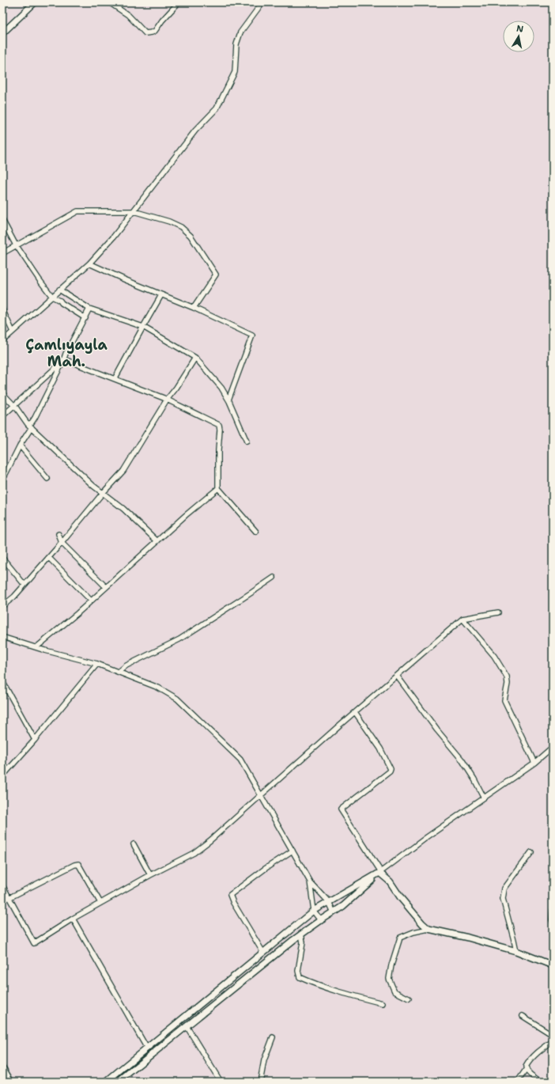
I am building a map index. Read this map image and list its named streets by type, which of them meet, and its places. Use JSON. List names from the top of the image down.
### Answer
{
  "districts": ["Çamlıyayla Mah."],
  "north": "top"
}
